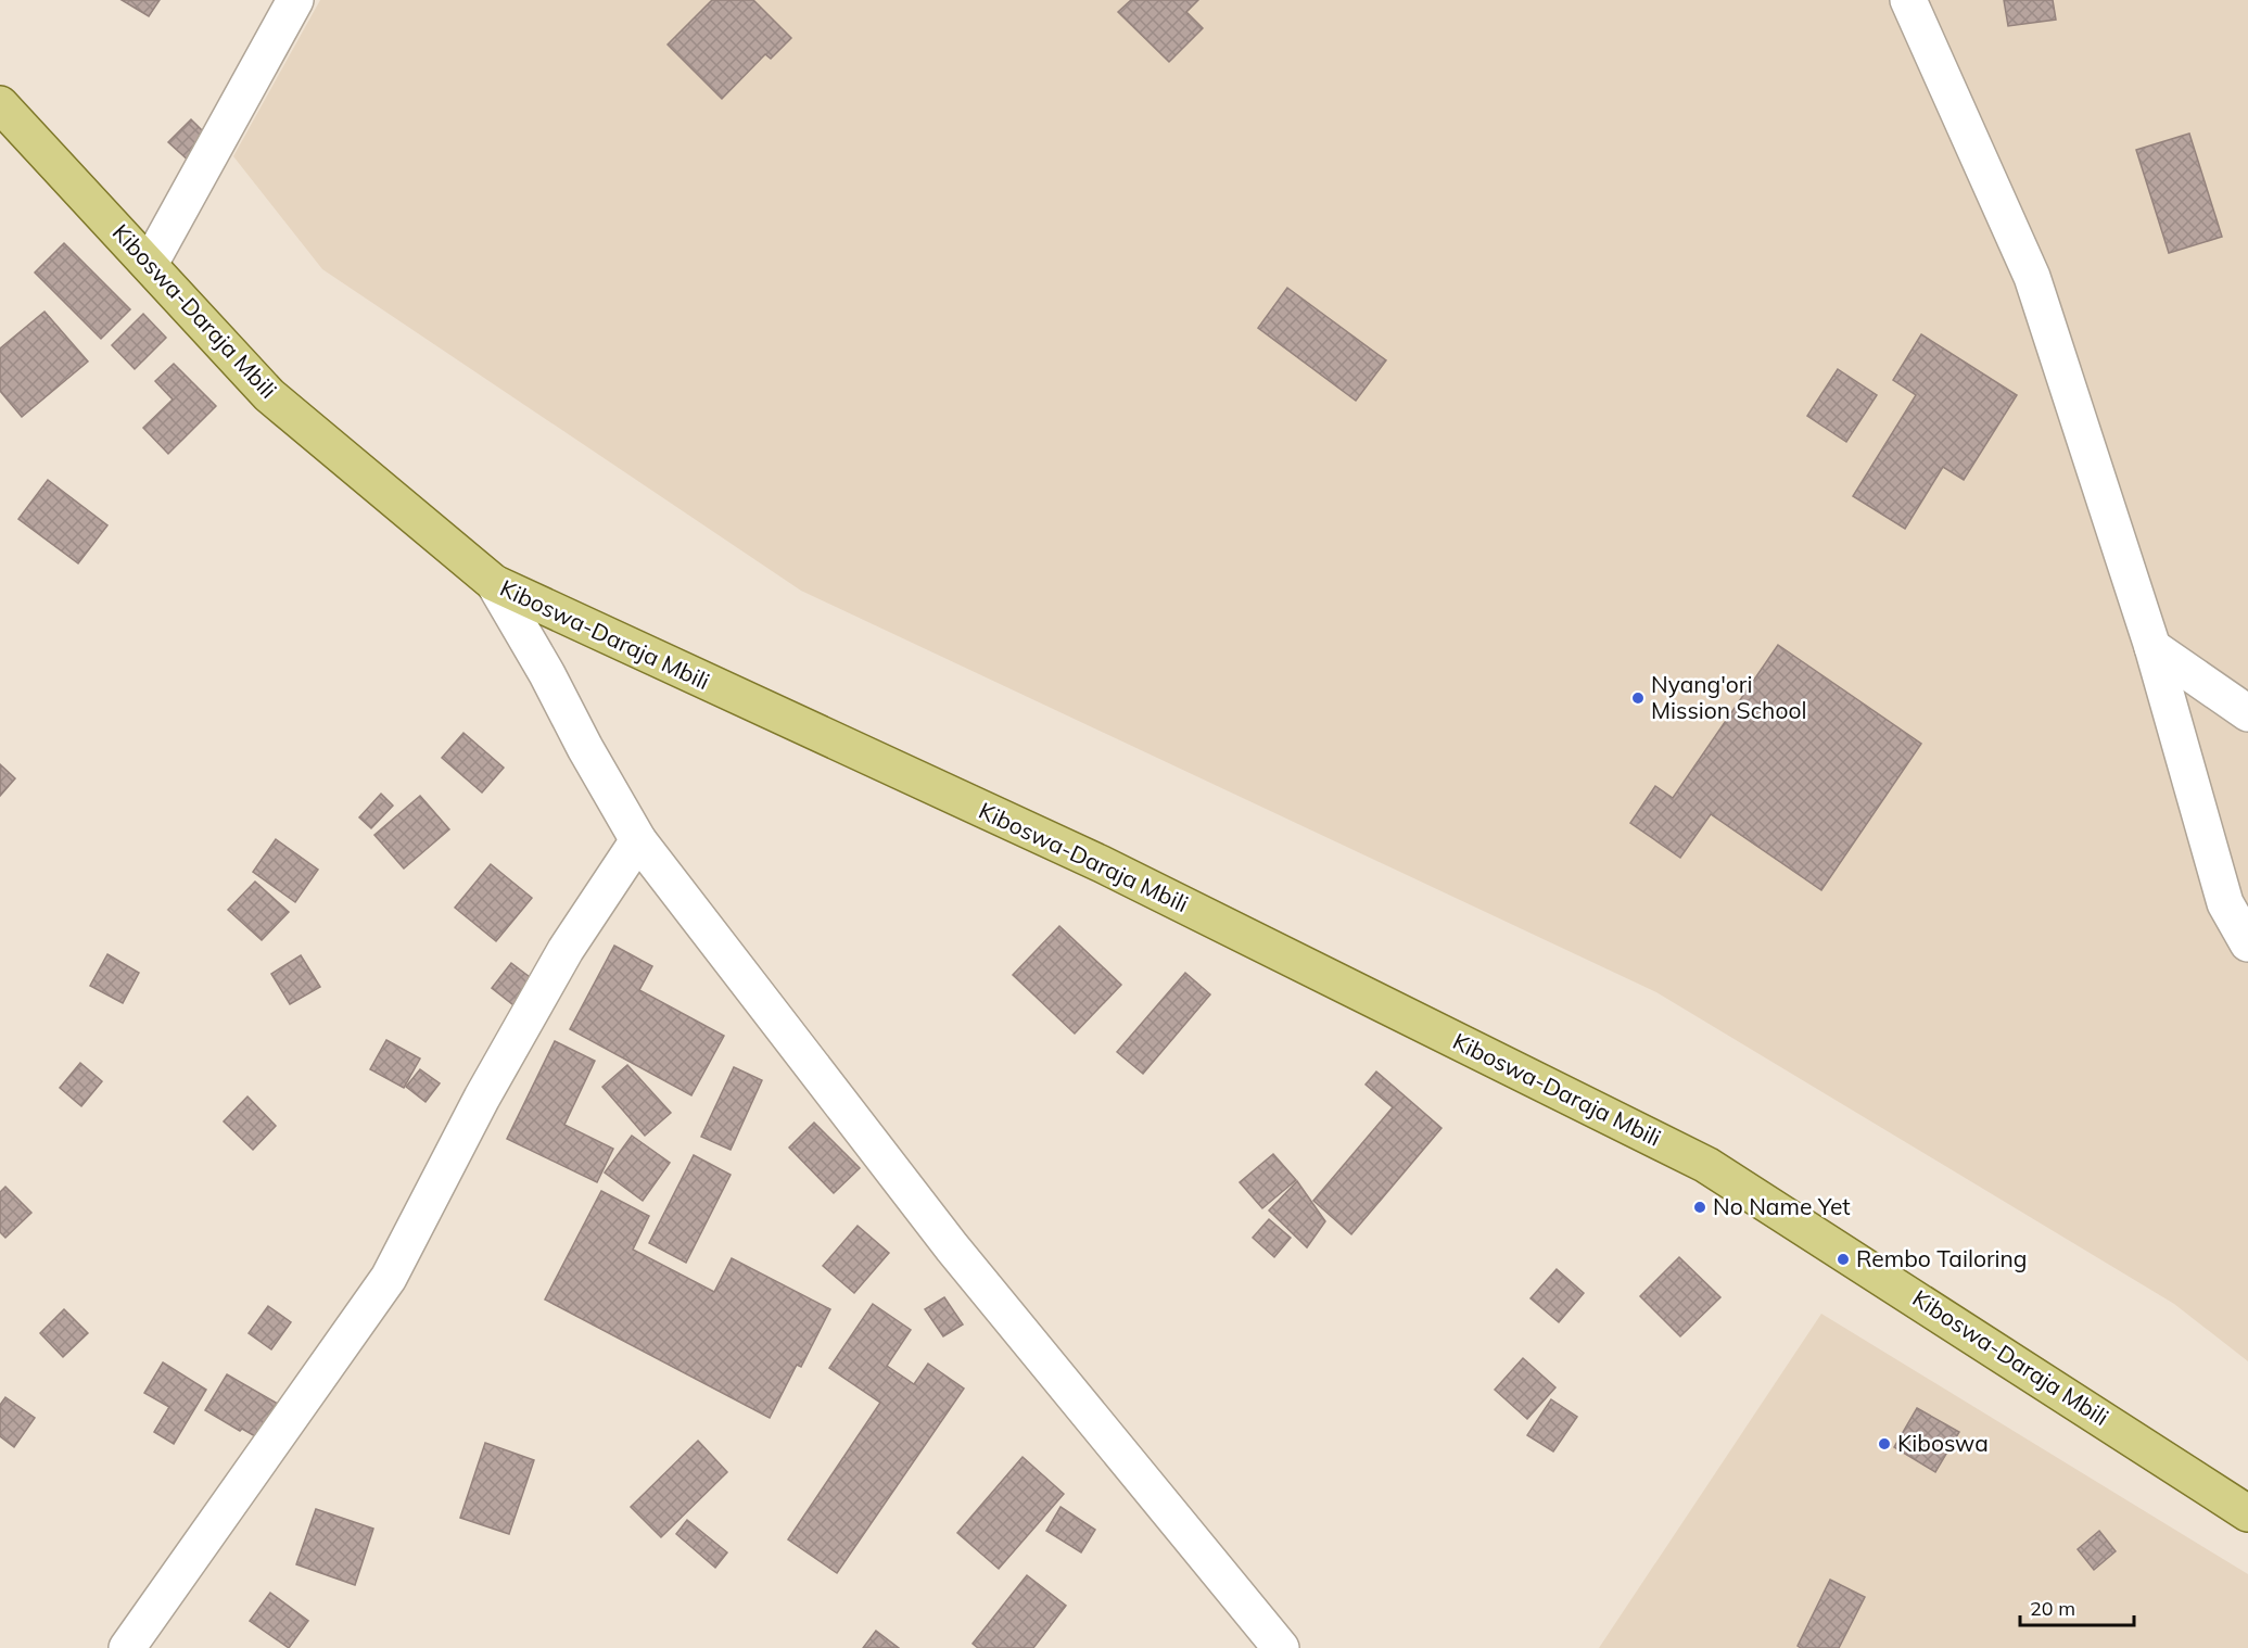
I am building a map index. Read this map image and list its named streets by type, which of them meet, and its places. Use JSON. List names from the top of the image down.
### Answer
{
  "streets": {
    "main road": ["Kiboswa-Daraja Mbili"]
  },
  "places": [
    "Nyang'ori Mission School",
    "No Name Yet",
    "Rembo Tailoring",
    "Kiboswa"
  ],
  "scale_bar": "20 m"
}
